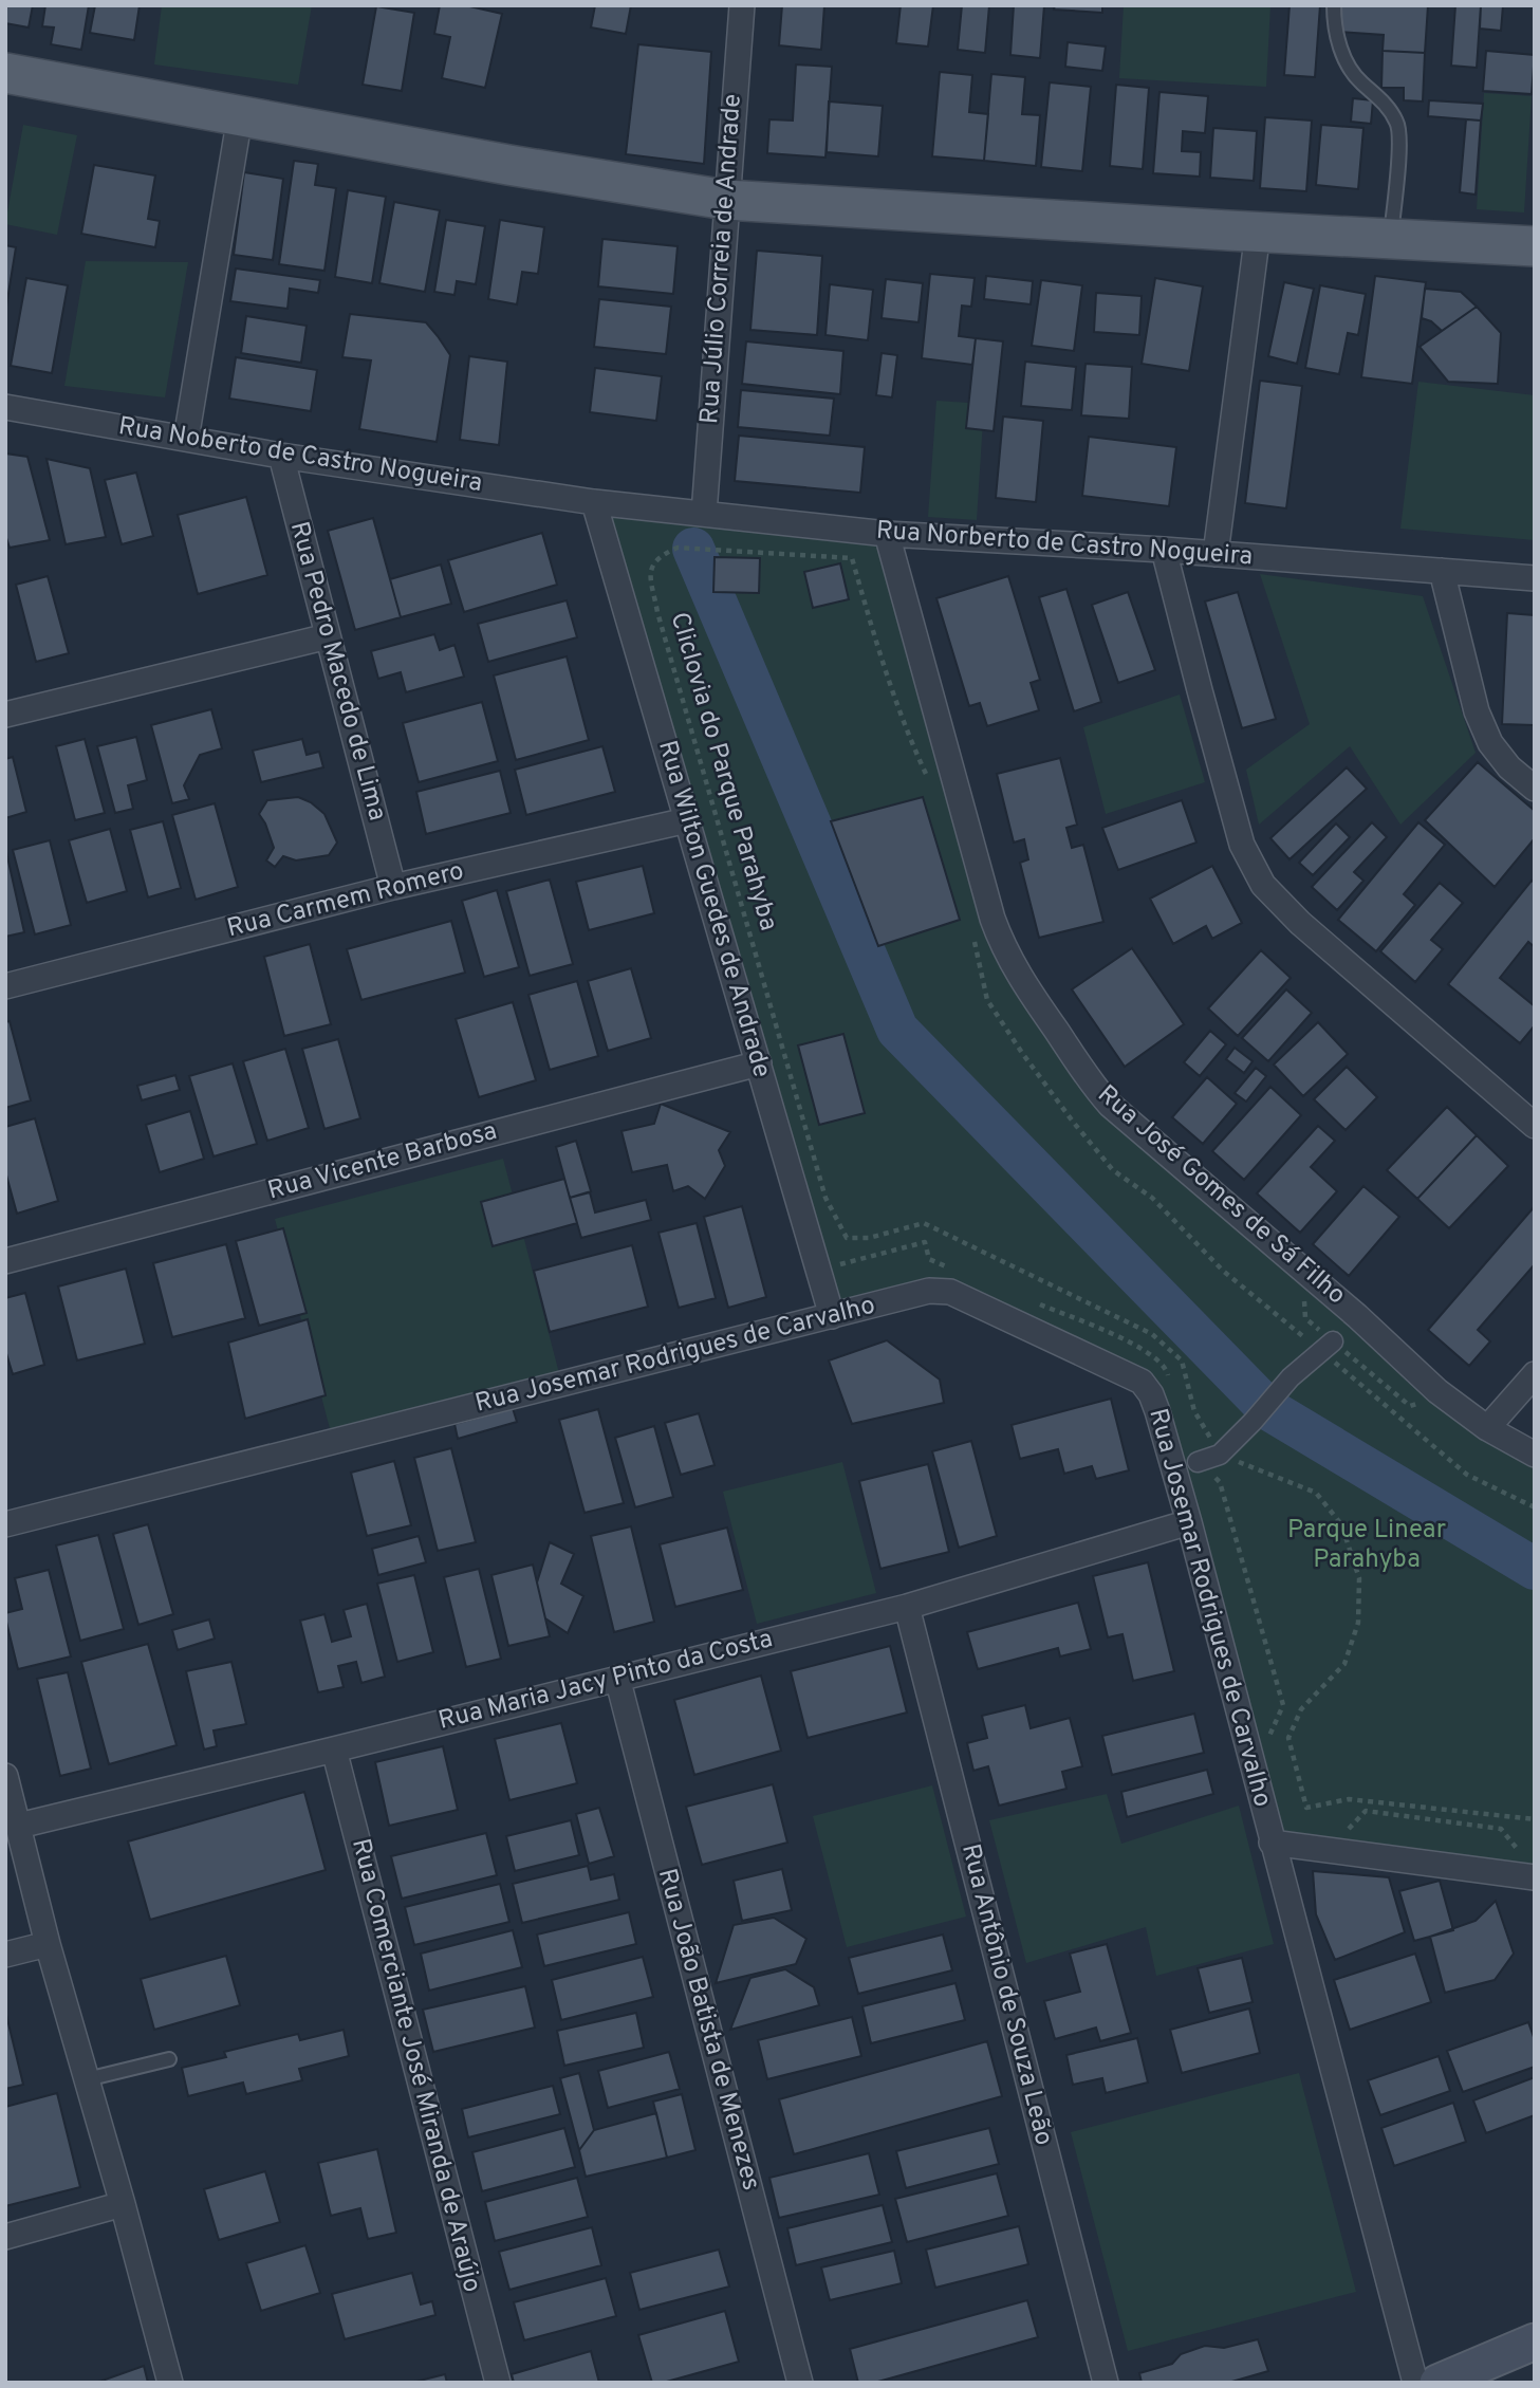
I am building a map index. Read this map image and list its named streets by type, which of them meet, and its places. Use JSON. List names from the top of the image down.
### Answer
{
  "streets": {
    "street": [
      "Rua Júlio Correia de Andrade",
      "Rua Noberto de Castro Nogueira",
      "Rua Norberto de Castro Nogueira",
      "Rua Pedro Macedo de Lima",
      "Rua Carmem Romero",
      "Rua Wilton Guedes de Andrade",
      "Rua Vicente Barbosa",
      "Rua José Gomes de Sá Filho",
      "Rua Josemar Rodrigues de Carvalho",
      "Rua Maria Jacy Pinto da Costa",
      "Rua Antônio de Souza Leão",
      "Rua João Batista de Menezes",
      "Rua Comerciante José Miranda de Araújo"
    ],
    "path": ["Cliclovia do Parque Parahyba"]
  },
  "crossings": [
    ["Rua Júlio Correia de Andrade", "Rua Norberto de Castro Nogueira"],
    ["Rua Noberto de Castro Nogueira", "Rua Norberto de Castro Nogueira"],
    ["Rua Noberto de Castro Nogueira", "Rua Pedro Macedo de Lima"],
    ["Rua Noberto de Castro Nogueira", "Rua Wilton Guedes de Andrade"],
    ["Rua Norberto de Castro Nogueira", "Rua Wilton Guedes de Andrade"],
    ["Rua Norberto de Castro Nogueira", "Rua José Gomes de Sá Filho"],
    ["Rua Pedro Macedo de Lima", "Rua Carmem Romero"],
    ["Rua Carmem Romero", "Rua Wilton Guedes de Andrade"],
    ["Rua Wilton Guedes de Andrade", "Rua Vicente Barbosa"],
    ["Rua Wilton Guedes de Andrade", "Rua Josemar Rodrigues de Carvalho"],
    ["Rua Josemar Rodrigues de Carvalho", "Rua Maria Jacy Pinto da Costa"],
    ["Rua Maria Jacy Pinto da Costa", "Rua Antônio de Souza Leão"],
    ["Rua Maria Jacy Pinto da Costa", "Rua João Batista de Menezes"],
    ["Rua Maria Jacy Pinto da Costa", "Rua Comerciante José Miranda de Araújo"]
  ],
  "parks": ["Parque Linear Parahyba"]
}
